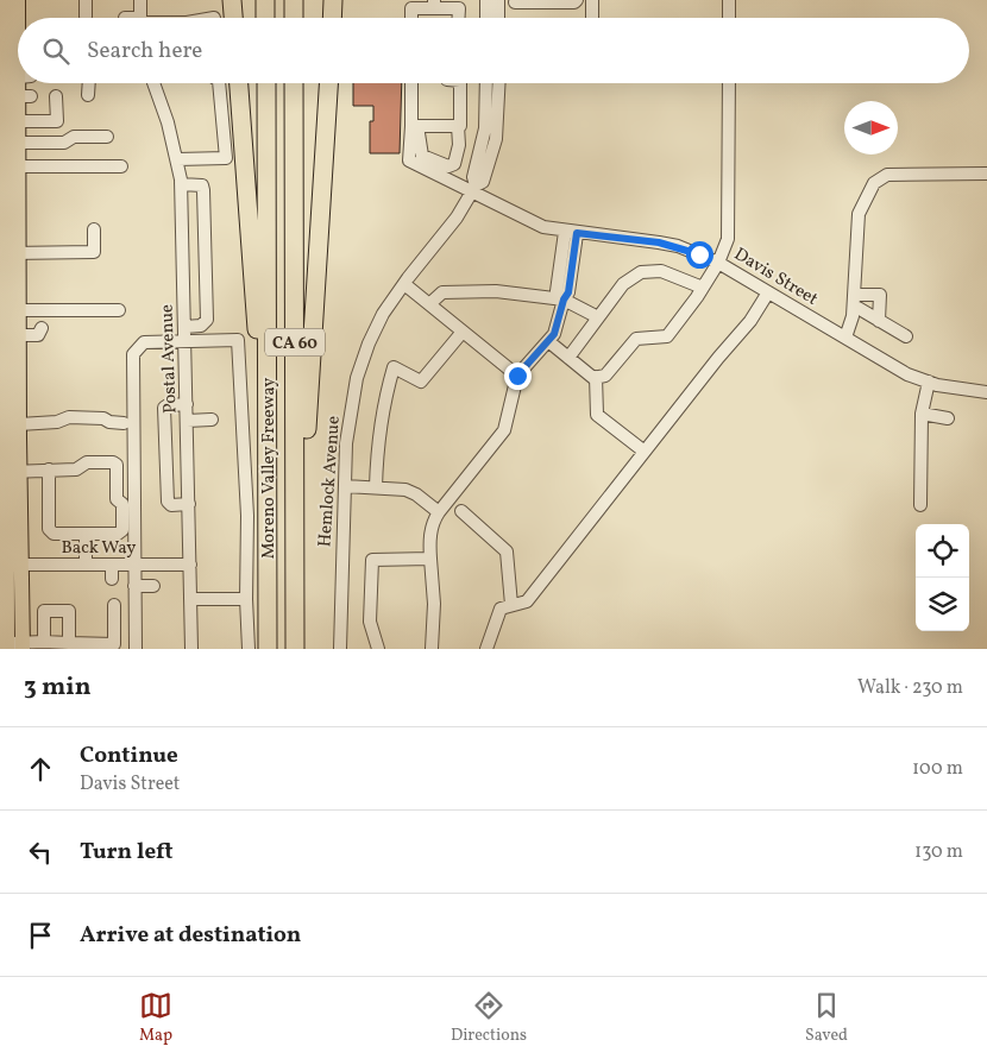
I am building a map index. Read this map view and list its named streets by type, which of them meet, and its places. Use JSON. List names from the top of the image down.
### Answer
{
  "streets": {
    "highway": ["CA 60", "Moreno Valley Freeway"],
    "street": [
      "Davis Street",
      "Postal Avenue",
      "Hemlock Avenue",
      "Back Way"
    ]
  },
  "crossings": [
    ["Davis Street", "Hemlock Avenue"],
    ["Postal Avenue", "Back Way"]
  ],
  "north": "right",
  "page": {
    "search": "Search here",
    "heading": ["3 min", "Walk · 230 m"],
    "list": [
      ["Continue", "Davis Street", "100 m"],
      ["Turn left", "130 m"],
      "Arrive at destination"
    ],
    "nav": ["Map", "Directions", "Saved"]
  }
}
